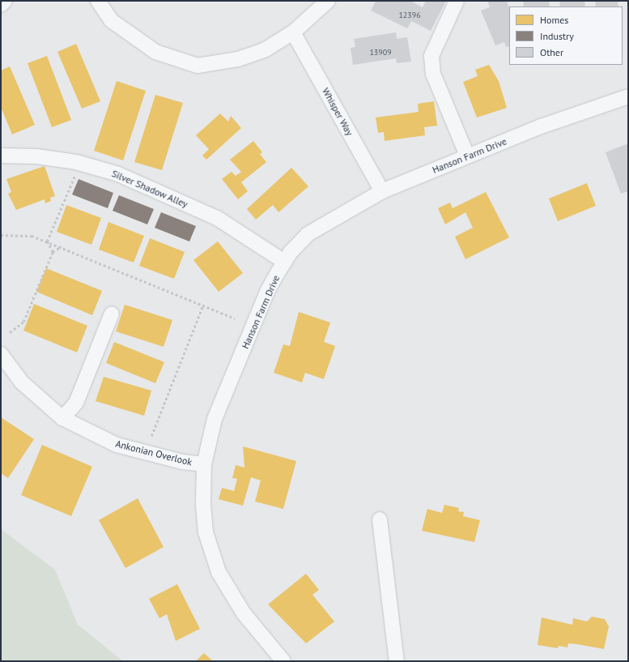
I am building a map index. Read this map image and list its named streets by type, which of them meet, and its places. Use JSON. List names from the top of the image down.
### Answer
{
  "streets": {
    "street": [
      "Whisper Way",
      "Hanson Farm Drive",
      "Silver Shadow Alley",
      "Ankonian Overlook"
    ]
  },
  "crossings": [
    ["Whisper Way", "Hanson Farm Drive"],
    ["Hanson Farm Drive", "Silver Shadow Alley"],
    ["Hanson Farm Drive", "Ankonian Overlook"]
  ],
  "house_numbers": ["12396", "13909"],
  "legend": ["Homes", "Industry", "Other"]
}
